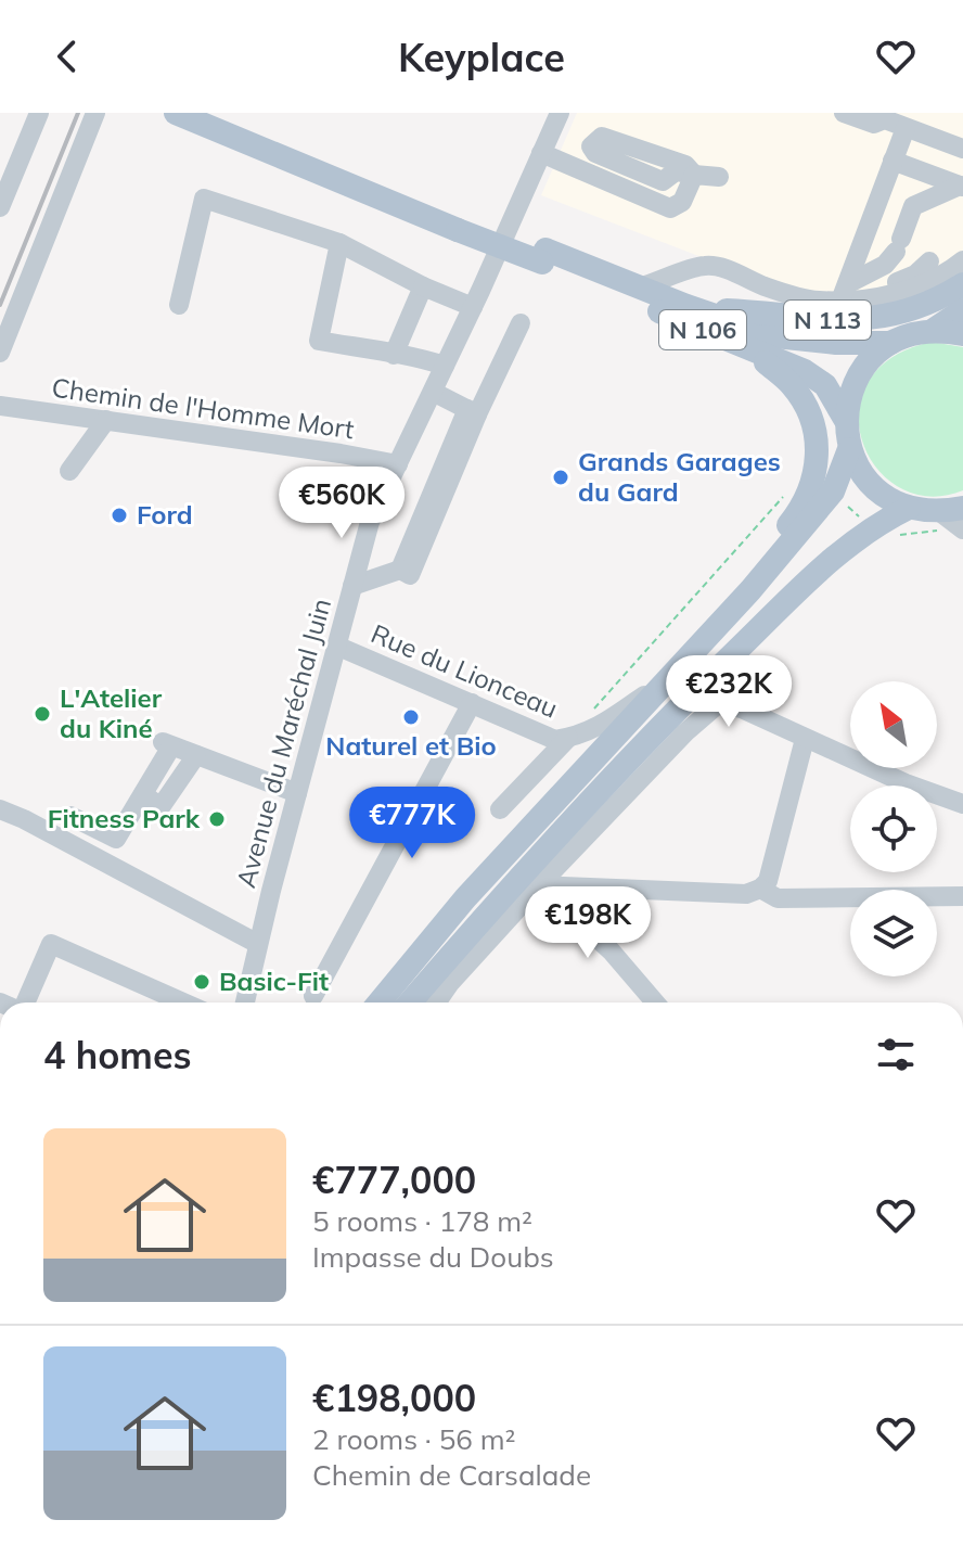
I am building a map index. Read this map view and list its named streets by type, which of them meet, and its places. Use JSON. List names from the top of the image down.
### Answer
{
  "streets": {
    "main road": ["N 113", "N 106"],
    "street": ["Chemin de l'Homme Mort", "Rue du Lionceau", "Avenue du Maréchal Juin"]
  },
  "crossings": [
    ["N 113", "N 106"],
    ["Chemin de l'Homme Mort", "Avenue du Maréchal Juin"],
    ["Rue du Lionceau", "Avenue du Maréchal Juin"]
  ],
  "places": [
    "Grands Garages du Gard",
    "Ford",
    "L'Atelier du Kiné",
    "Naturel et Bio",
    "Fitness Park",
    "Basic-Fit"
  ],
  "north": "top left",
  "page": {
    "header": "Keyplace",
    "price": [
      "€560K",
      "€232K",
      "€777K",
      "€198K"
    ],
    "heading": "4 homes",
    "list": [
      {
        "name": "€777,000",
        "note": "5 rooms · 178 m² · Impasse du Doubs"
      },
      {
        "name": "€198,000",
        "note": "2 rooms · 56 m² · Chemin de Carsalade"
      }
    ]
  }
}
